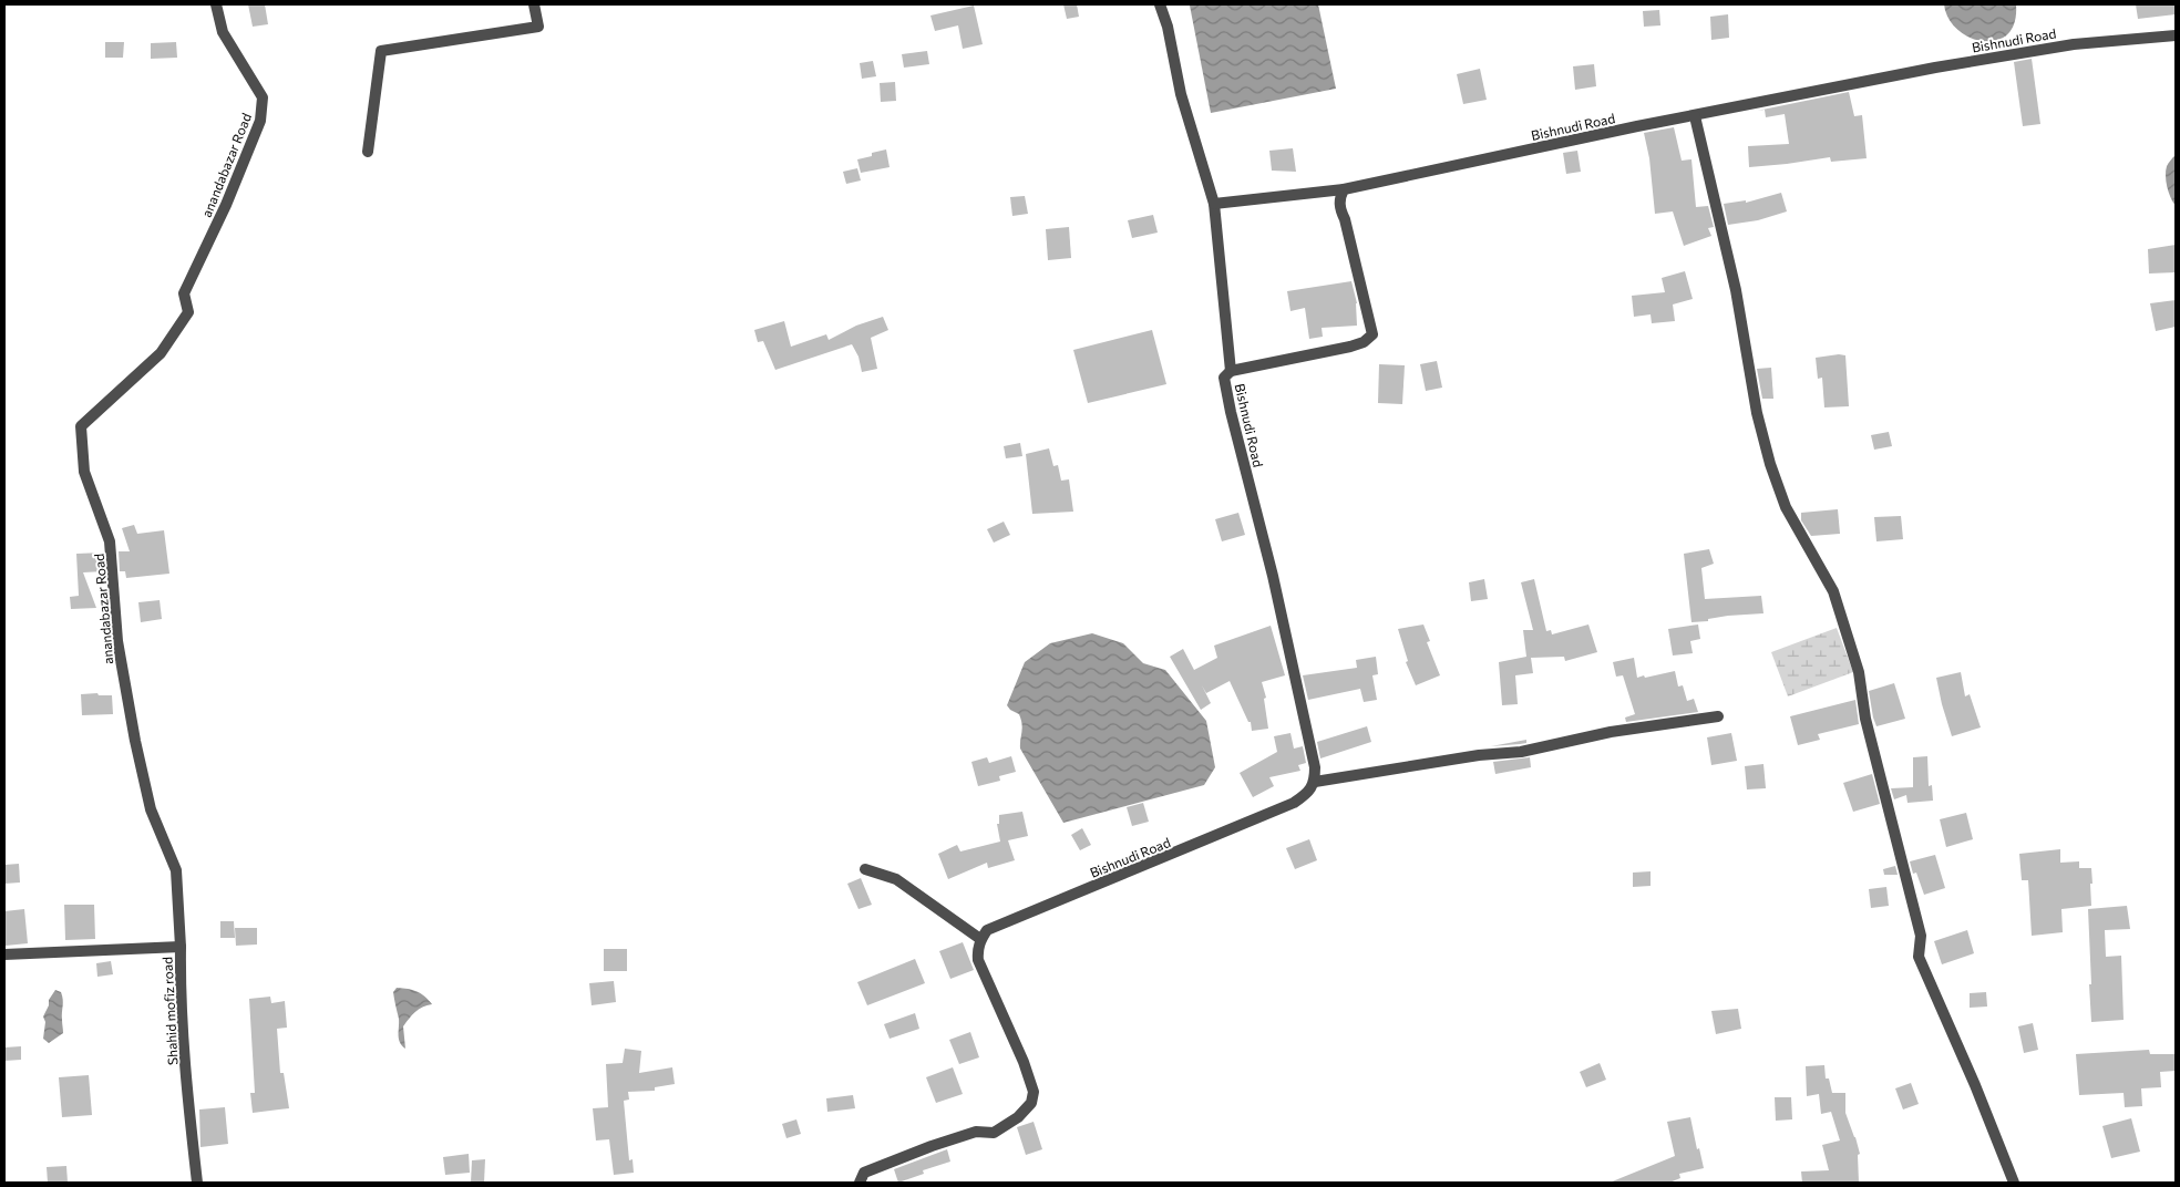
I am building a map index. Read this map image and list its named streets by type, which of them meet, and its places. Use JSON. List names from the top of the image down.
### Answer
{
  "streets": {
    "street": ["Bishnudi Road", "anandabazar Road", "Shahid mofiz road"]
  },
  "crossings": [
    ["anandabazar Road", "Shahid mofiz road"]
  ]
}
